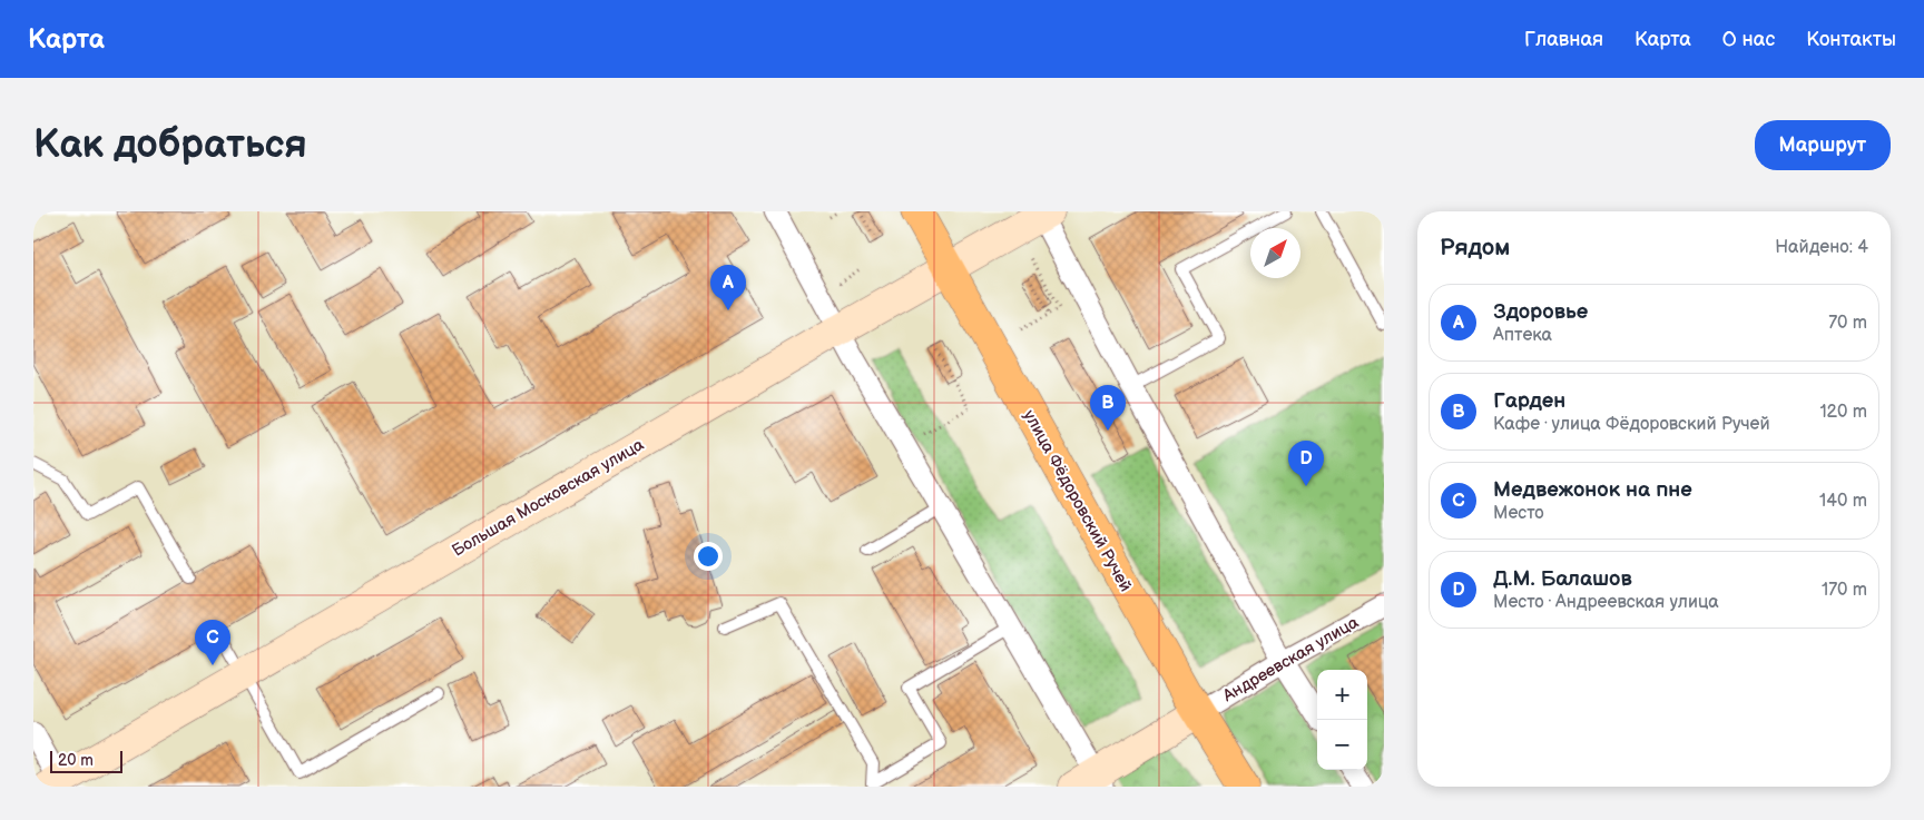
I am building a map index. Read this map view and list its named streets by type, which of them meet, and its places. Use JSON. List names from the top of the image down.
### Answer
{
  "streets": {
    "main road": ["улица Фёдоровский Ручей"],
    "street": ["Большая Московская улица", "Андреевская улица"]
  },
  "crossings": [
    ["Большая Московская улица", "улица Фёдоровский Ручей"],
    ["улица Фёдоровский Ручей", "Андреевская улица"]
  ],
  "scale_bar": "20 m",
  "north": "top right",
  "page": {
    "header": "Карта",
    "nav": [
      "Главная",
      "Карта",
      "О нас",
      "Контакты"
    ],
    "buttons": "Маршрут",
    "title": "Как добраться",
    "heading": ["Рядом", "Найдено: 4"],
    "pins": [
      "A",
      "B",
      "D",
      "C"
    ],
    "list": [
      {
        "mark": "A",
        "name": "Здоровье",
        "note": "Аптека",
        "value": "70 m"
      },
      {
        "mark": "B",
        "name": "Гарден",
        "note": "Кафе · улица Фёдоровский Ручей",
        "value": "120 m"
      },
      {
        "mark": "C",
        "name": "Медвежонок на пне",
        "note": "Место",
        "value": "140 m"
      },
      {
        "mark": "D",
        "name": "Д.М. Балашов",
        "note": "Место · Андреевская улица",
        "value": "170 m"
      }
    ],
    "map_buttons": ["+", "−"],
    "scale": "20 m"
  }
}
